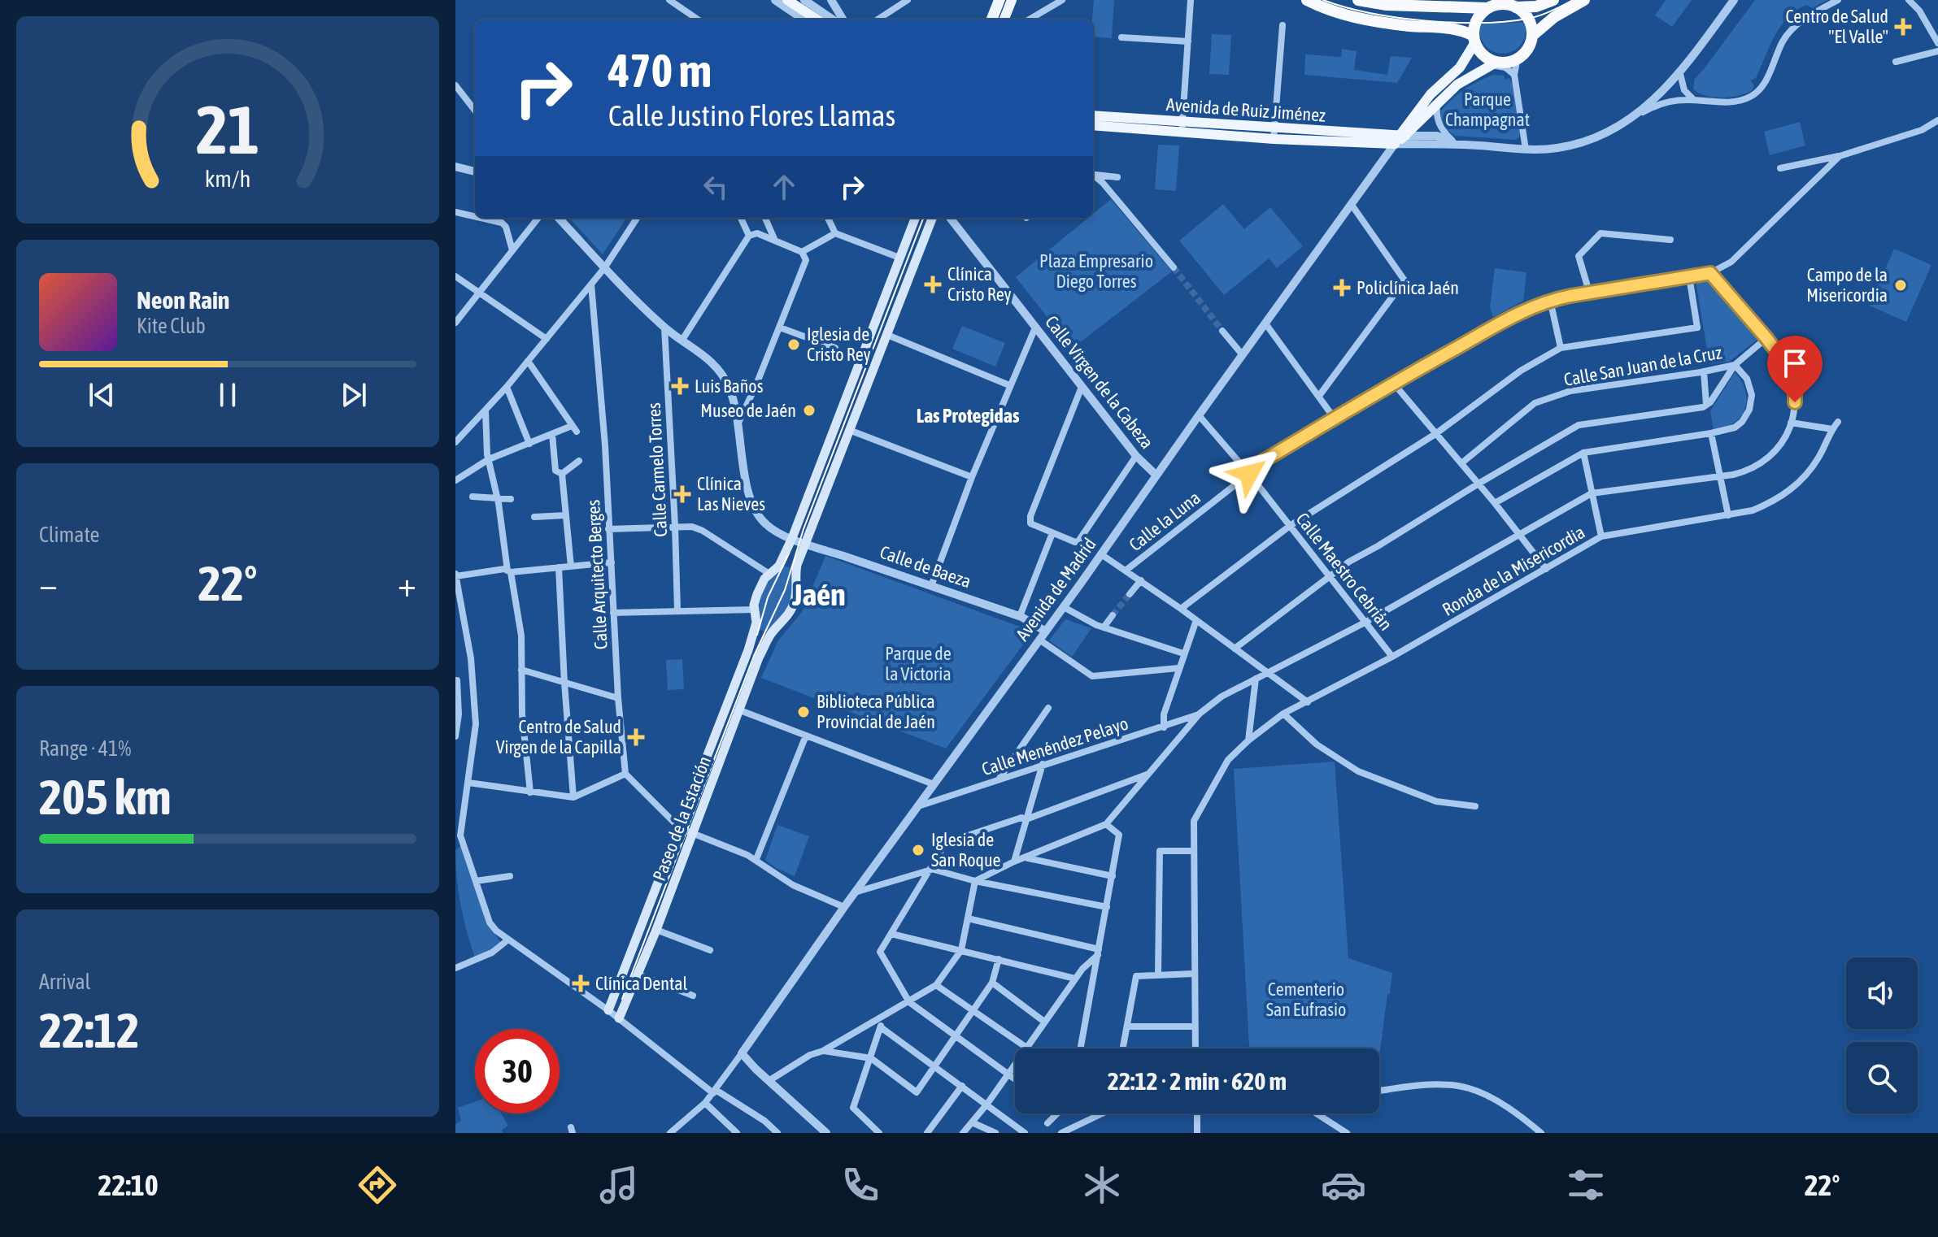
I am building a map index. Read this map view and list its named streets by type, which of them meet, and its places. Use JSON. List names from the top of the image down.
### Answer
{
  "streets": {
    "main road": ["Avenida de Ruiz Jiménez", "Paseo de la Estación"],
    "street": [
      "Calle San Juan de la Cruz",
      "Calle Virgen de la Cabeza",
      "Calle Carmelo Torres",
      "Calle la Luna",
      "Calle de Baeza",
      "Ronda de la Misericordia",
      "Calle Maestro Cebrián",
      "Calle Arquitecto Berges",
      "Avenida de Madrid",
      "Calle Menéndez Pelayo"
    ]
  },
  "crossings": [
    ["Avenida de Ruiz Jiménez", "Avenida de Madrid"],
    ["Calle Virgen de la Cabeza", "Avenida de Madrid"],
    ["Calle Carmelo Torres", "Calle de Baeza"],
    ["Calle la Luna", "Calle Maestro Cebrián"],
    ["Calle de Baeza", "Avenida de Madrid"],
    ["Calle de Baeza", "Paseo de la Estación"],
    ["Ronda de la Misericordia", "Calle Maestro Cebrián"],
    ["Calle Maestro Cebrián", "Avenida de Madrid"],
    ["Avenida de Madrid", "Calle Menéndez Pelayo"]
  ],
  "districts": ["Las Protegidas", "Jaén"],
  "parks": [
    "Parque Champagnat",
    "Plaza Empresario Diego Torres",
    "Parque de la Victoria",
    "Cementerio San Eufrasio"
  ],
  "places": {
    "health": [
      "Centro de Salud \"El Valle\"",
      "Clínica Cristo Rey",
      "Policlínica Jaén",
      "Luis Baños",
      "Clínica Las Nieves",
      "Centro de Salud Virgen de la Capilla",
      "Clínica Dental"
    ],
    "other": [
      "Campo de la Misericordia",
      "Iglesia de Cristo Rey",
      "Museo de Jaén",
      "Biblioteca Pública Provincial de Jaén",
      "Iglesia de San Roque"
    ]
  },
  "page": {
    "turn": ["470 m", "Calle Justino Flores Llamas"],
    "song": ["Neon Rain", "Kite Club"],
    "tile": [
      "Climate",
      ["Range · 41%", "205 km"],
      ["Arrival", "22:12"]
    ],
    "heat": ["−", "22°", "+"],
    "limit": "30",
    "trip": "22:12 · 2 min · 620 m",
    "tabs": ["22:10", "22°"],
    "gauge": ["21", "km/h"]
  }
}
